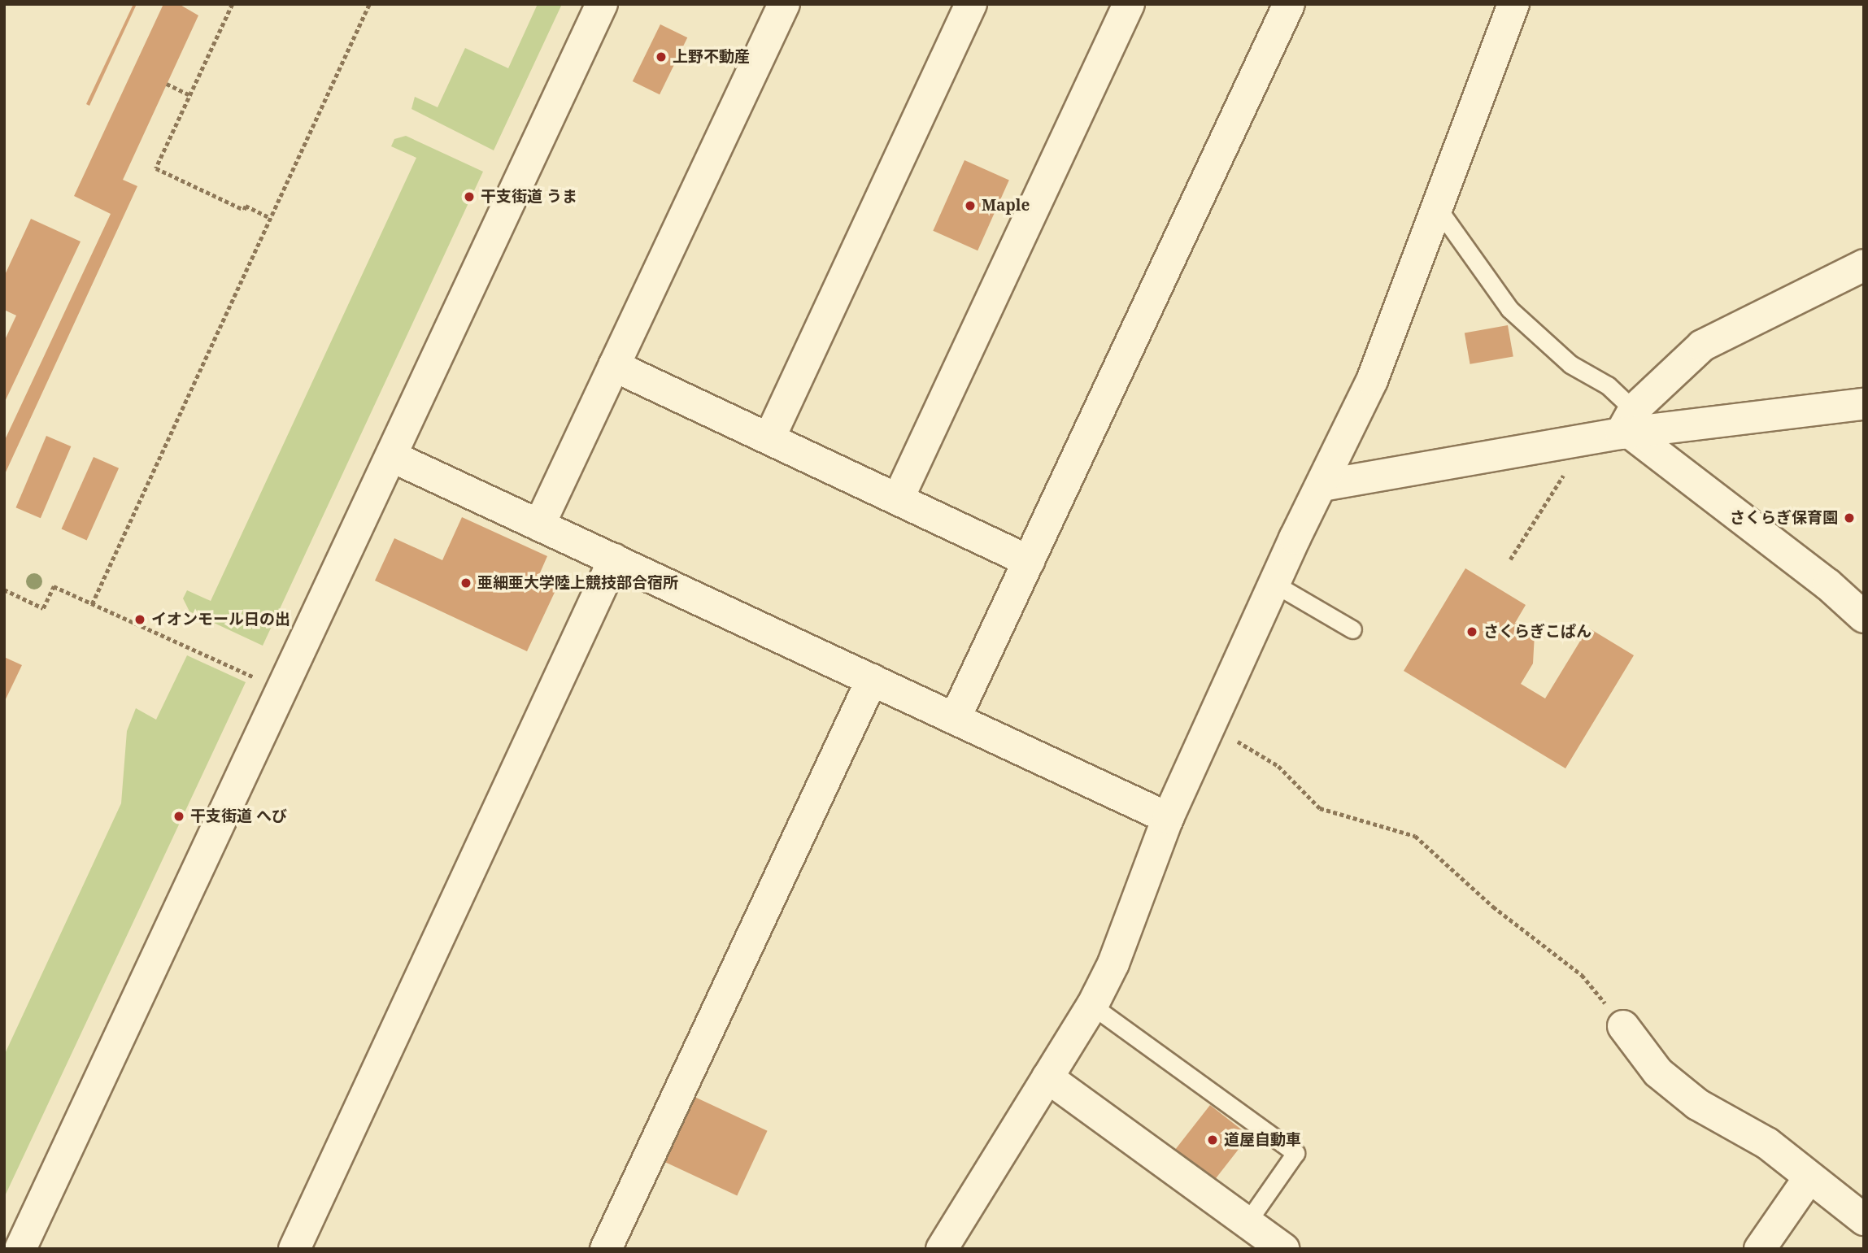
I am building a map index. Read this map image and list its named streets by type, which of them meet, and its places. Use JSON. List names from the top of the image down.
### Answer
{
  "places": [
    "上野不動産",
    "干支街道 うま",
    "Maple",
    "さくらぎ保育園",
    "亜細亜大学陸上競技部合宿所",
    "イオンモール日の出",
    "さくらぎこぱん",
    "干支街道 へび",
    "道屋自動車"
  ]
}
